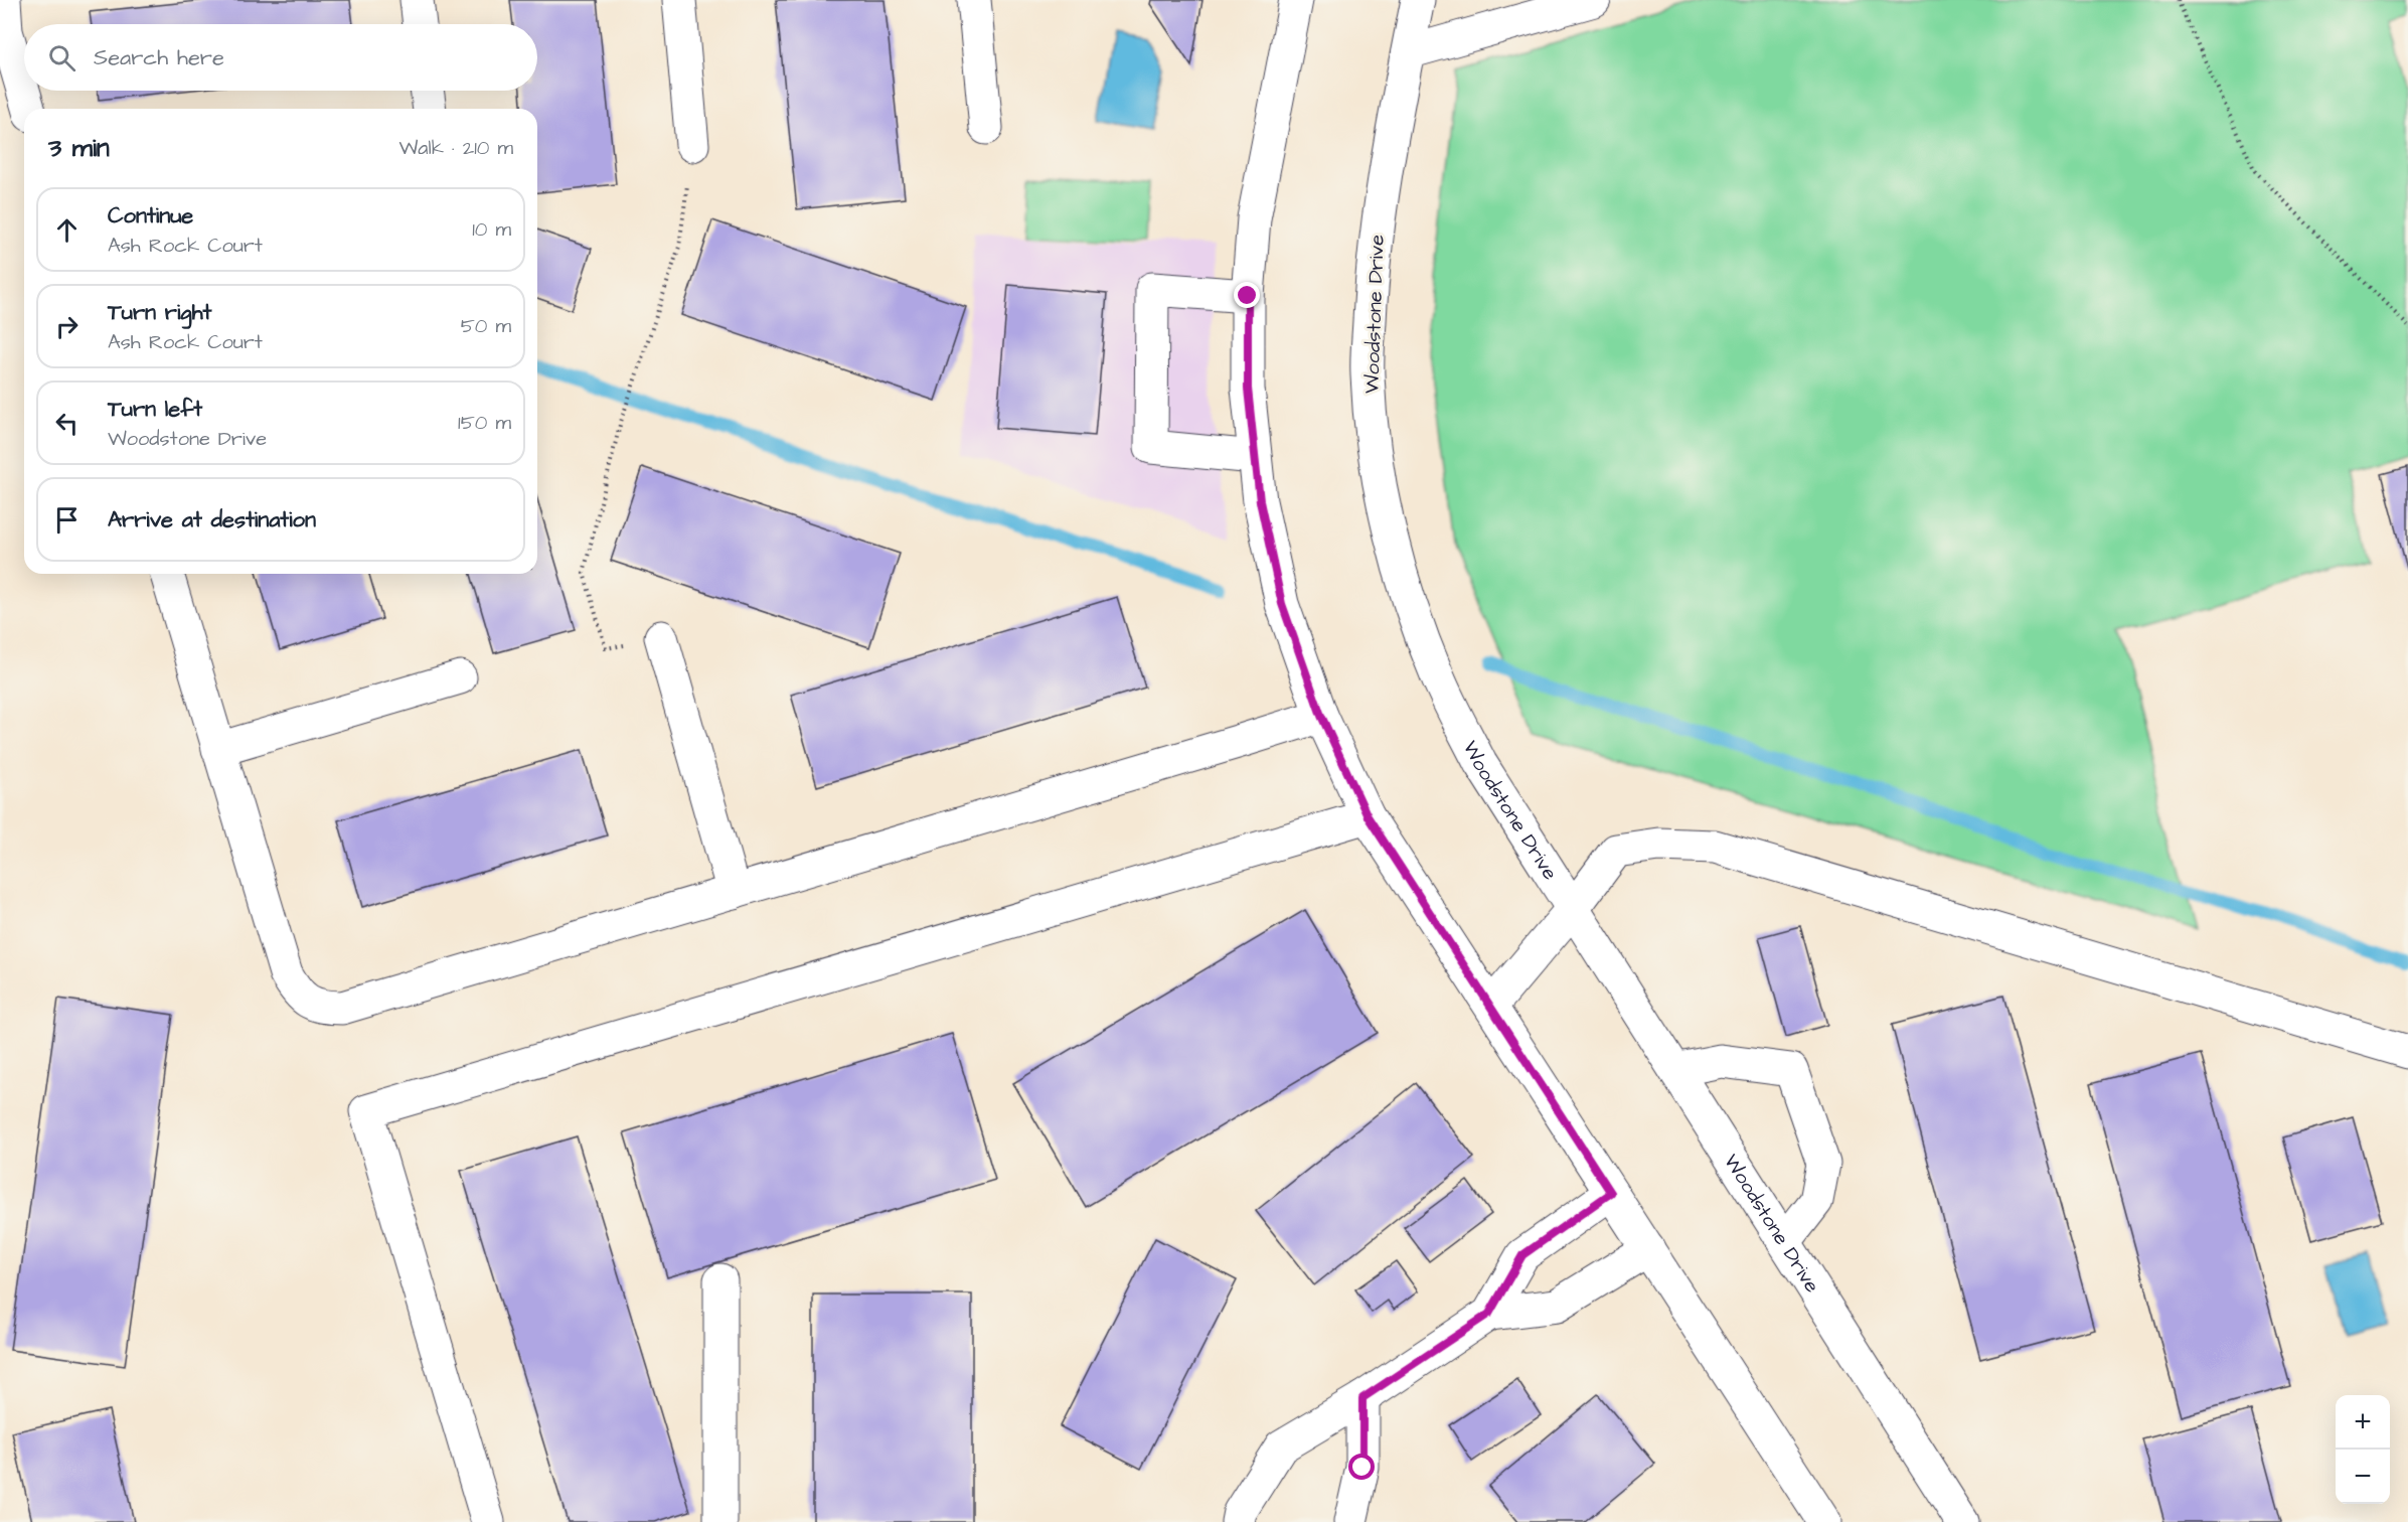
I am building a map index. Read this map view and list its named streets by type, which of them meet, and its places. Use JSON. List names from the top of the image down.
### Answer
{
  "streets": {
    "street": ["Woodstone Drive"]
  },
  "page": {
    "search": "Search here",
    "heading": ["3 min", "Walk · 210 m"],
    "list": [
      ["Continue", "Ash Rock Court", "10 m"],
      ["Turn right", "Ash Rock Court", "50 m"],
      ["Turn left", "Woodstone Drive", "150 m"],
      "Arrive at destination"
    ],
    "map_buttons": ["+", "−"]
  }
}
